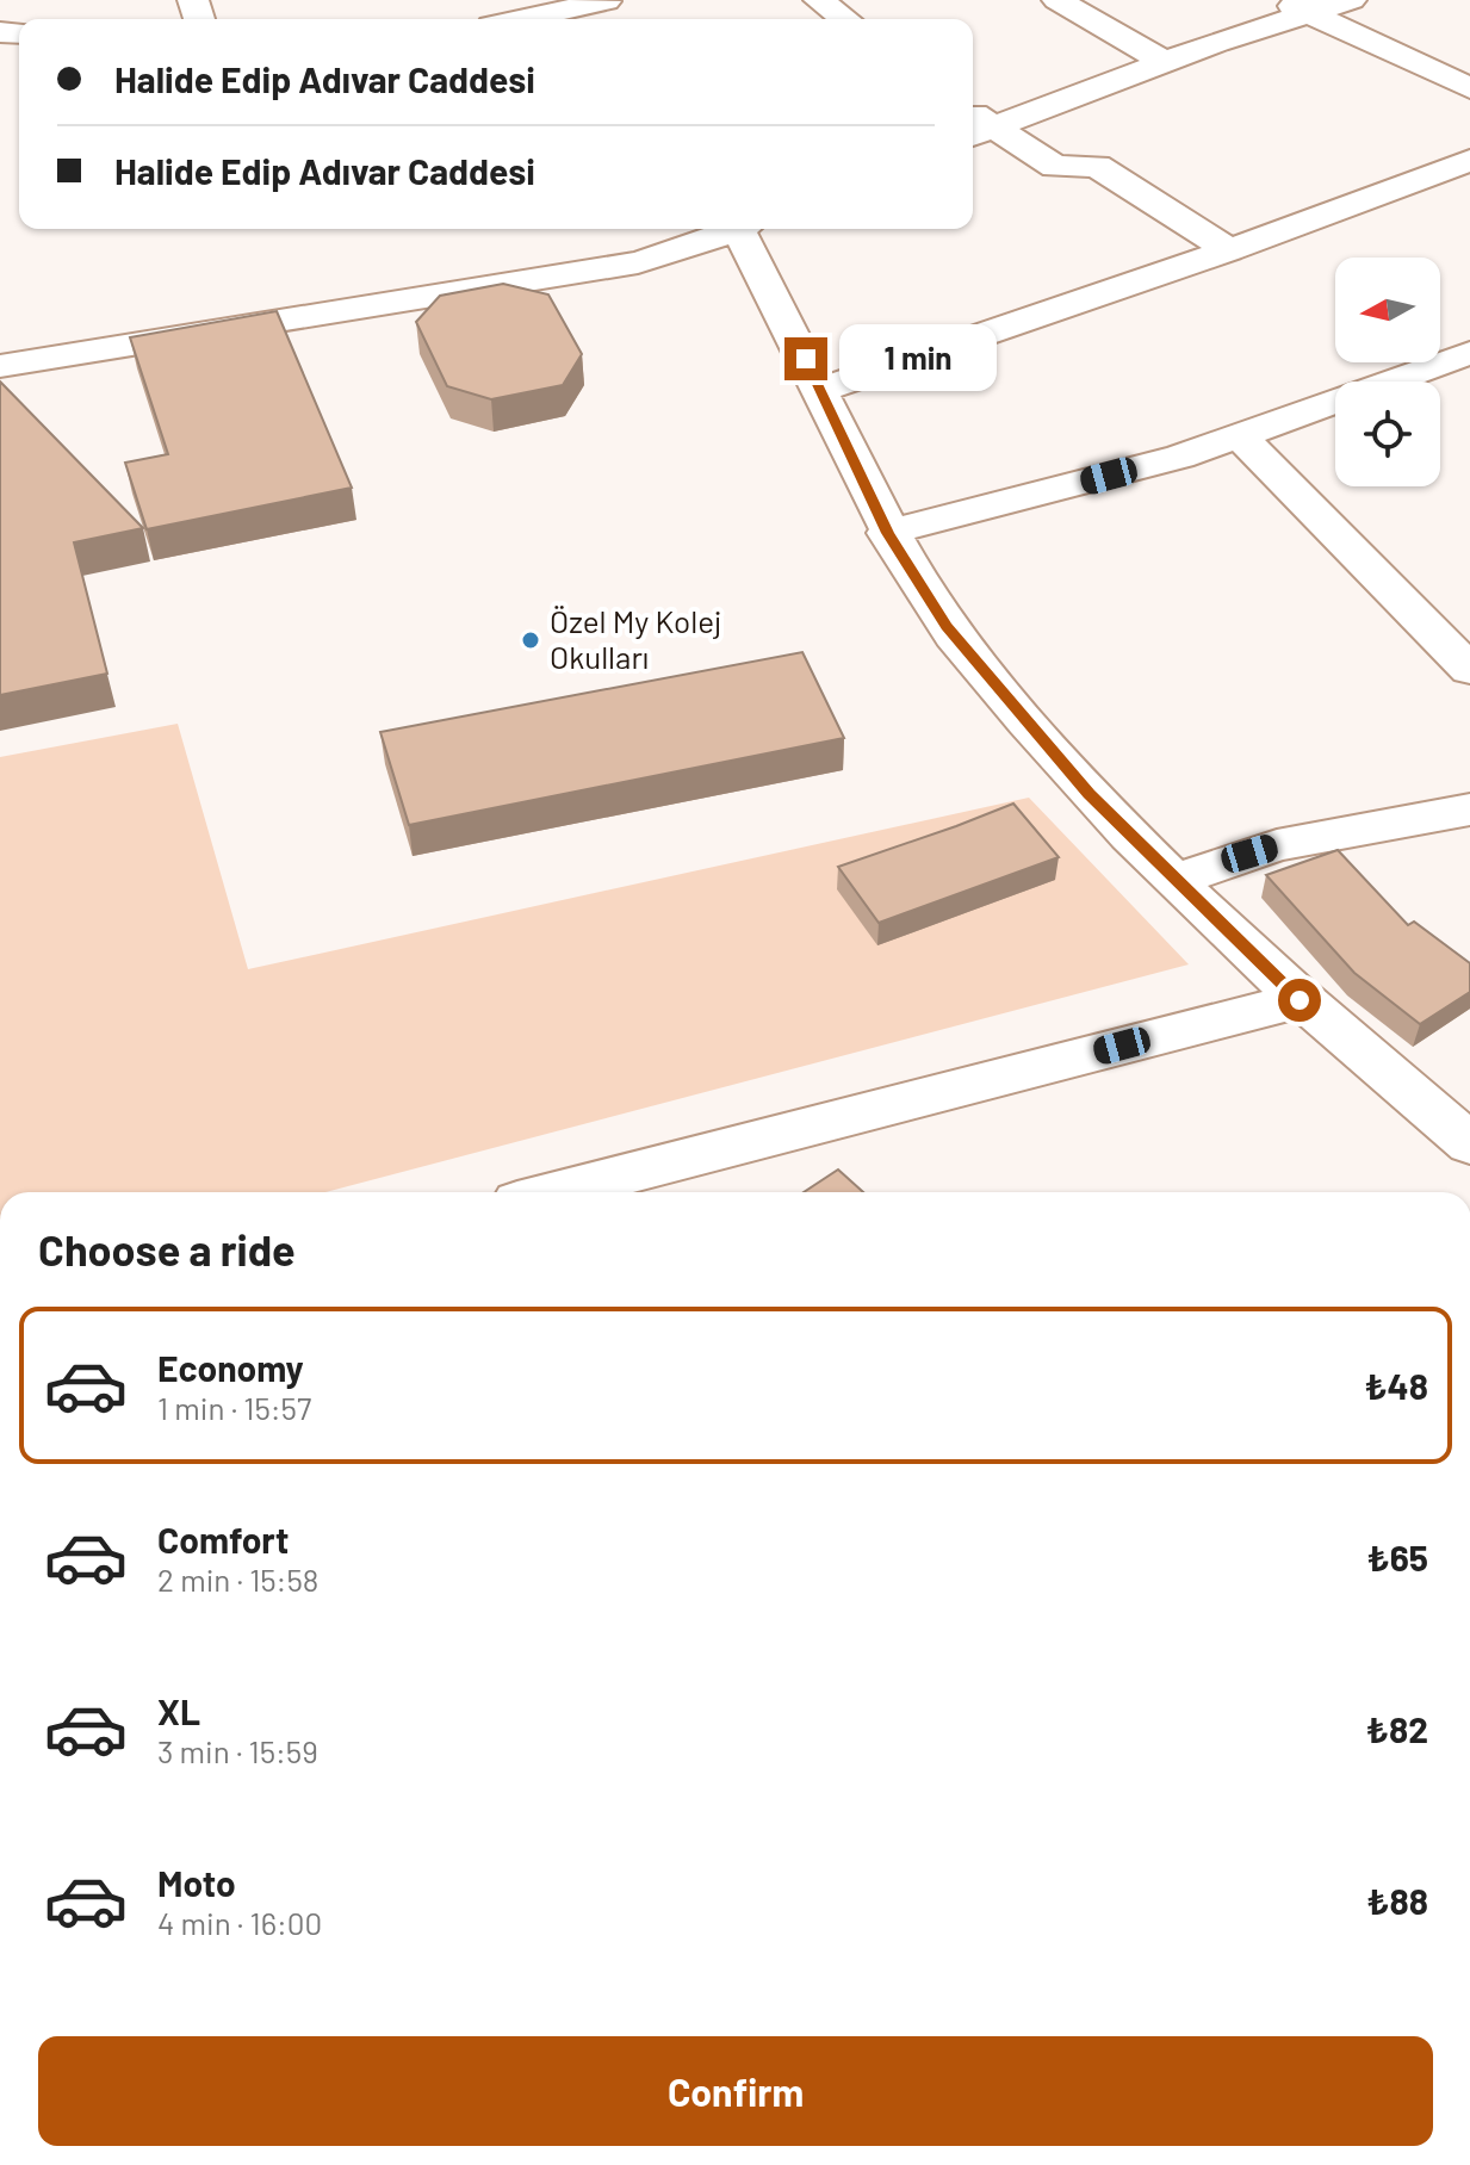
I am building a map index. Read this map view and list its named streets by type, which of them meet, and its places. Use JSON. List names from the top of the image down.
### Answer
{
  "places": ["Özel My Kolej Okulları"],
  "north": "left",
  "page": {
    "banner": ["Halide Edip Adıvar Caddesi", "Halide Edip Adıvar Caddesi"],
    "bubble": "1 min",
    "heading": "Choose a ride",
    "list": [
      {
        "name": "Economy",
        "note": "1 min · 15:57",
        "value": "₺48"
      },
      {
        "name": "Comfort",
        "note": "2 min · 15:58",
        "value": "₺65"
      },
      {
        "name": "XL",
        "note": "3 min · 15:59",
        "value": "₺82"
      },
      {
        "name": "Moto",
        "note": "4 min · 16:00",
        "value": "₺88"
      }
    ],
    "buttons": "Confirm"
  }
}
